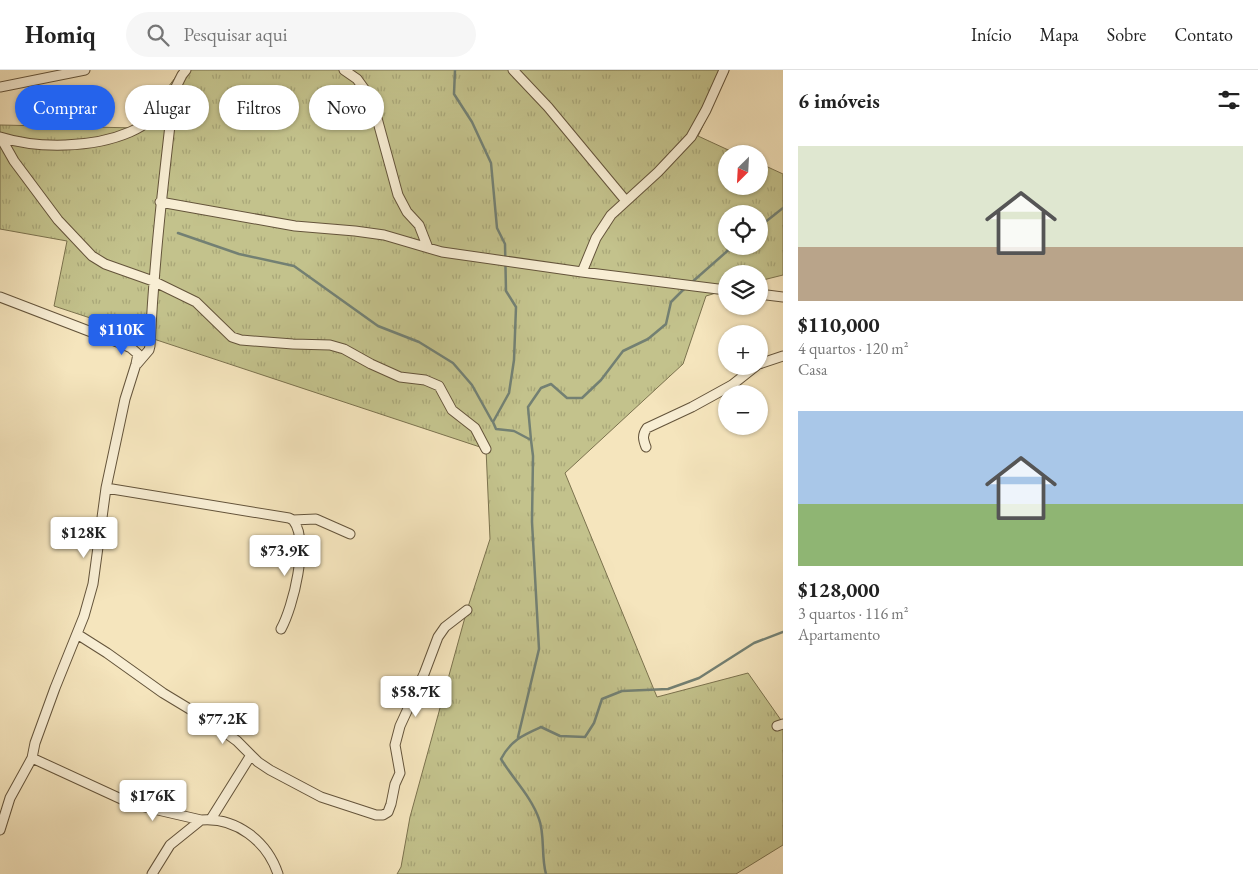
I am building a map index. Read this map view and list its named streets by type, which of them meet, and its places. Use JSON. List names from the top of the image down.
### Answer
{
  "north": "bottom left",
  "page": {
    "header": "Homiq",
    "search": "Pesquisar aqui",
    "nav": [
      "Início",
      "Mapa",
      "Sobre",
      "Contato"
    ],
    "heading": "6 imóveis",
    "chip": [
      "Comprar",
      "Alugar",
      "Filtros",
      "Novo"
    ],
    "list": [
      {
        "name": "$110,000",
        "note": "4 quartos · 120 m² · Casa"
      },
      {
        "name": "$128,000",
        "note": "3 quartos · 116 m² · Apartamento"
      }
    ],
    "map_buttons": ["+", "−"],
    "price": [
      "$110K",
      "$128K",
      "$73.9K",
      "$58.7K",
      "$77.2K",
      "$176K"
    ]
  }
}
